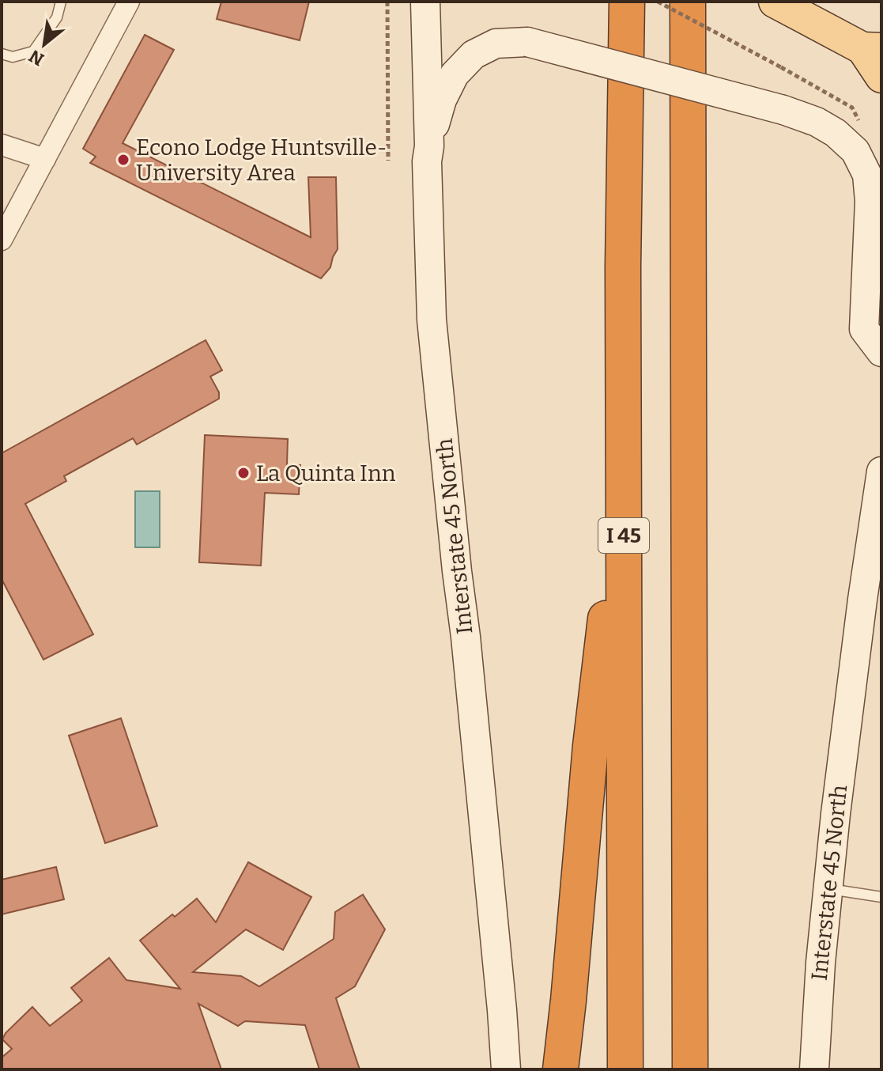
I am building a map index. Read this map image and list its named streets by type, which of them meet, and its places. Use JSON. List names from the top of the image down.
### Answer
{
  "streets": {
    "highway": ["I 45"],
    "main road": ["Interstate 45 North"]
  },
  "places": ["Econo Lodge Huntsville- University Area", "La Quinta Inn"],
  "north": "bottom left"
}
